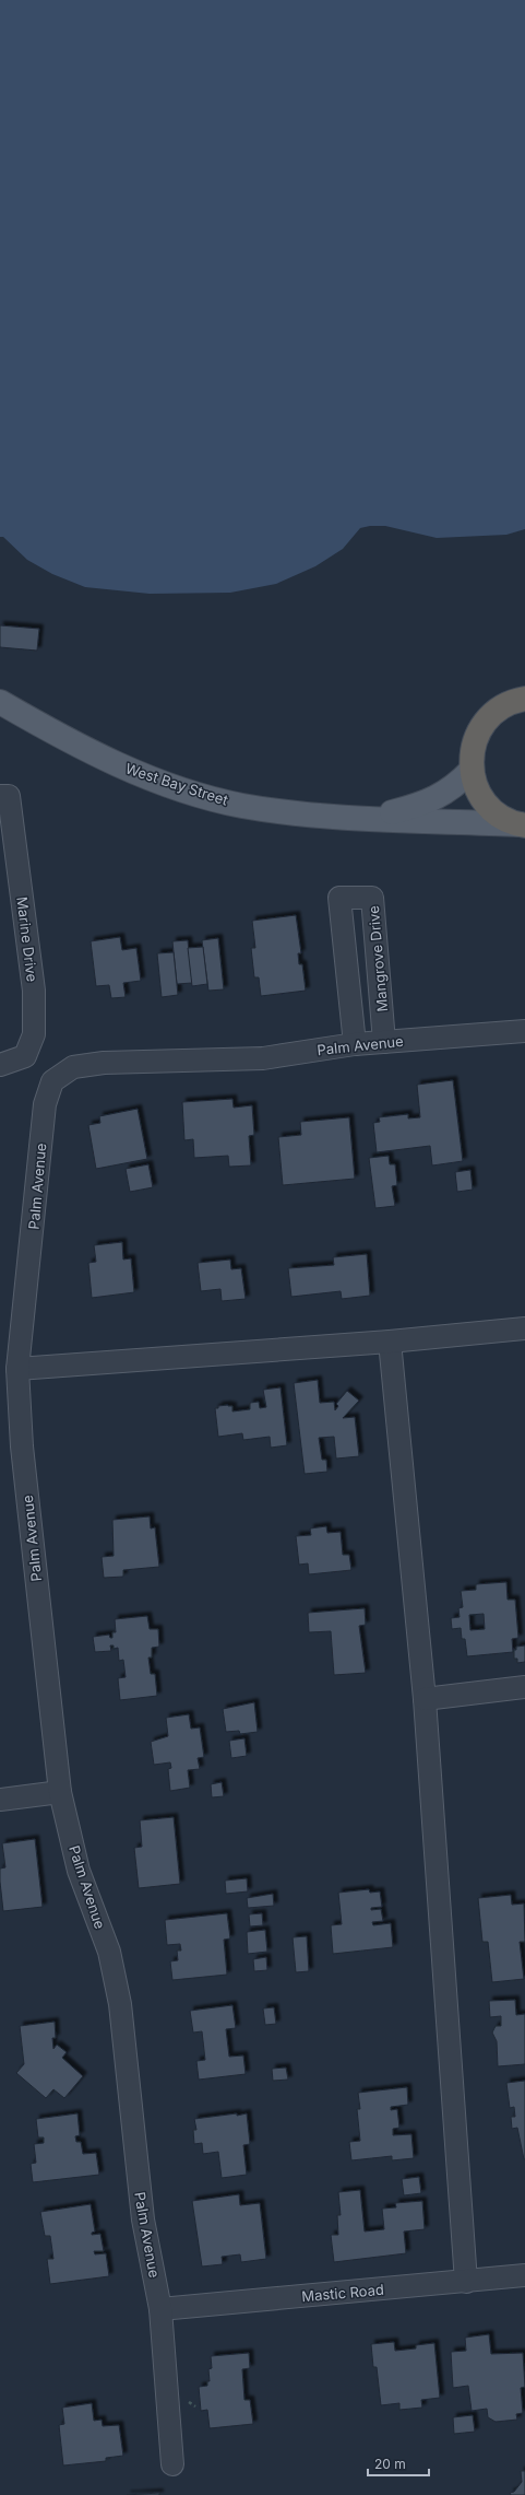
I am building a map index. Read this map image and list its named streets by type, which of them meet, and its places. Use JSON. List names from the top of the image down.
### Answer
{
  "streets": {
    "highway": ["West Bay Street"],
    "street": [
      "Marine Drive",
      "Mangrove Drive",
      "Palm Avenue",
      "Mastic Road"
    ]
  },
  "crossings": [
    ["Mangrove Drive", "Palm Avenue"],
    ["Palm Avenue", "Mastic Road"]
  ],
  "scale_bar": "20 m"
}
